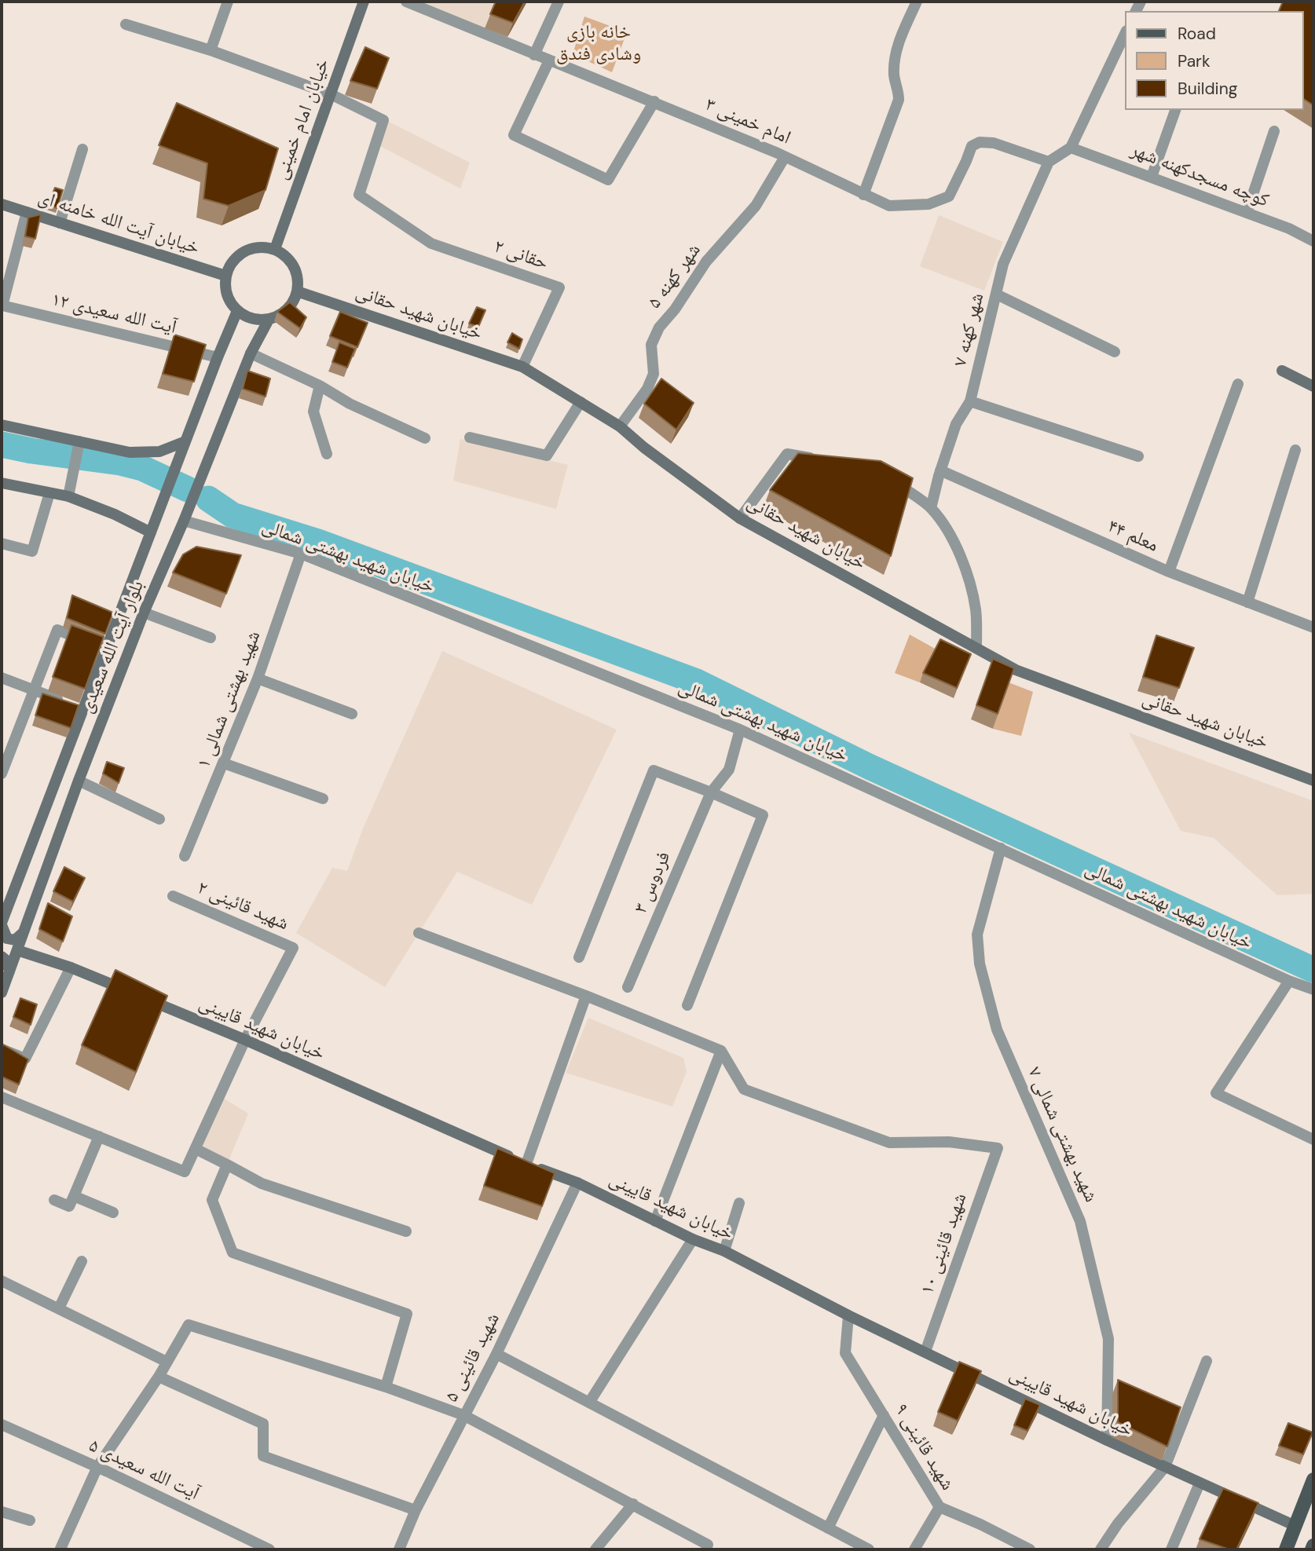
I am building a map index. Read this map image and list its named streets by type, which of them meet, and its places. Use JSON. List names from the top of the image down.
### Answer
{
  "streets": {
    "main road": [
      "خیابان امام خمینی",
      "خیابان آیت الله خامنه ای",
      "خیابان شهید حقانی",
      "بلوار آیت الله سعیدی",
      "خیابان شهید قایینی"
    ],
    "street": [
      "امام خمینی ۳",
      "کوچه مسجدکهنه شهر",
      "حقانی ۲",
      "شهر کهنه ۵",
      "آیت الله سعیدی ۱۲",
      "شهر کهنه ۷",
      "معلم ۴۴",
      "خیابان شهید بهشتی شمالی",
      "شهید بهشتی شمالی ۱",
      "فردوس ۳",
      "شهید قائینی ۲",
      "شهید بهشتی شمالی ۷",
      "شهید قائینی ۱۰",
      "شهید قائینی ۵",
      "شهید قائینی ۹",
      "آیت الله سعیدی ۵"
    ]
  },
  "crossings": [
    ["خیابان امام خمینی", "خیابان آیت الله خامنه ای"],
    ["خیابان امام خمینی", "حقانی ۲"],
    ["خیابان امام خمینی", "خیابان شهید حقانی"],
    ["خیابان امام خمینی", "بلوار آیت الله سعیدی"],
    ["امام خمینی ۳", "شهر کهنه ۵"],
    ["امام خمینی ۳", "شهر کهنه ۷"],
    ["خیابان آیت الله خامنه ای", "خیابان شهید حقانی"],
    ["خیابان آیت الله خامنه ای", "بلوار آیت الله سعیدی"],
    ["حقانی ۲", "خیابان شهید حقانی"],
    ["شهر کهنه ۵", "خیابان شهید حقانی"],
    ["خیابان شهید حقانی", "بلوار آیت الله سعیدی"],
    ["آیت الله سعیدی ۱۲", "بلوار آیت الله سعیدی"],
    ["شهر کهنه ۷", "معلم ۴۴"],
    ["خیابان شهید بهشتی شمالی", "بلوار آیت الله سعیدی"],
    ["خیابان شهید بهشتی شمالی", "شهید بهشتی شمالی ۱"],
    ["خیابان شهید بهشتی شمالی", "فردوس ۳"],
    ["خیابان شهید بهشتی شمالی", "شهید بهشتی شمالی ۷"],
    ["بلوار آیت الله سعیدی", "خیابان شهید قایینی"],
    ["شهید قائینی ۲", "خیابان شهید قایینی"],
    ["خیابان شهید قایینی", "شهید بهشتی شمالی ۷"],
    ["خیابان شهید قایینی", "شهید قائینی ۱۰"],
    ["خیابان شهید قایینی", "شهید قائینی ۵"],
    ["خیابان شهید قایینی", "شهید قائینی ۹"]
  ],
  "parks": ["خانه بازی وشادی فندق"],
  "legend": ["Road", "Park", "Building"]
}
